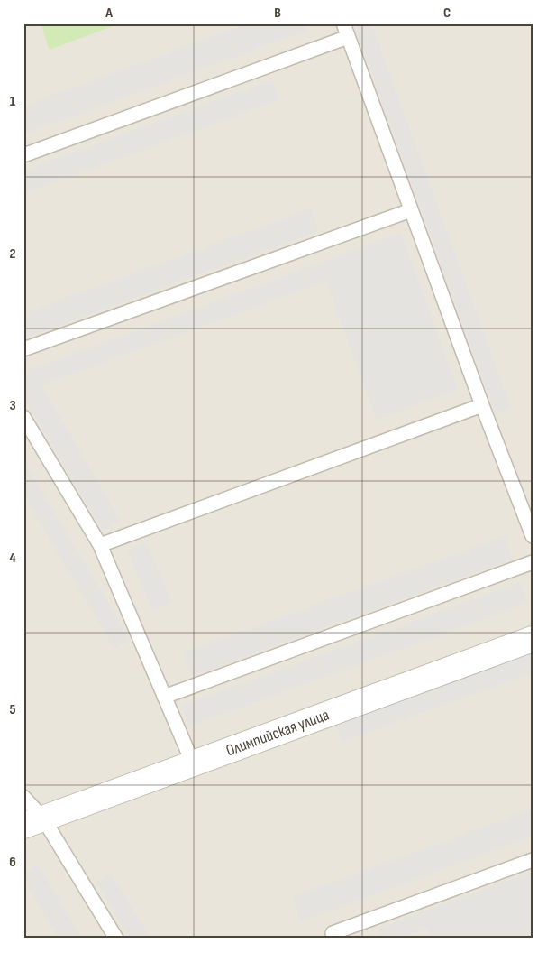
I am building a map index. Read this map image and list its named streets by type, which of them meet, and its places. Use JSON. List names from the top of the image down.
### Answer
{
  "streets": {
    "street": ["Олимпийская улица"]
  },
  "grid": {
    "columns": ["A", "B", "C"],
    "rows": [
      "1",
      "2",
      "3",
      "4",
      "5",
      "6"
    ]
  }
}
